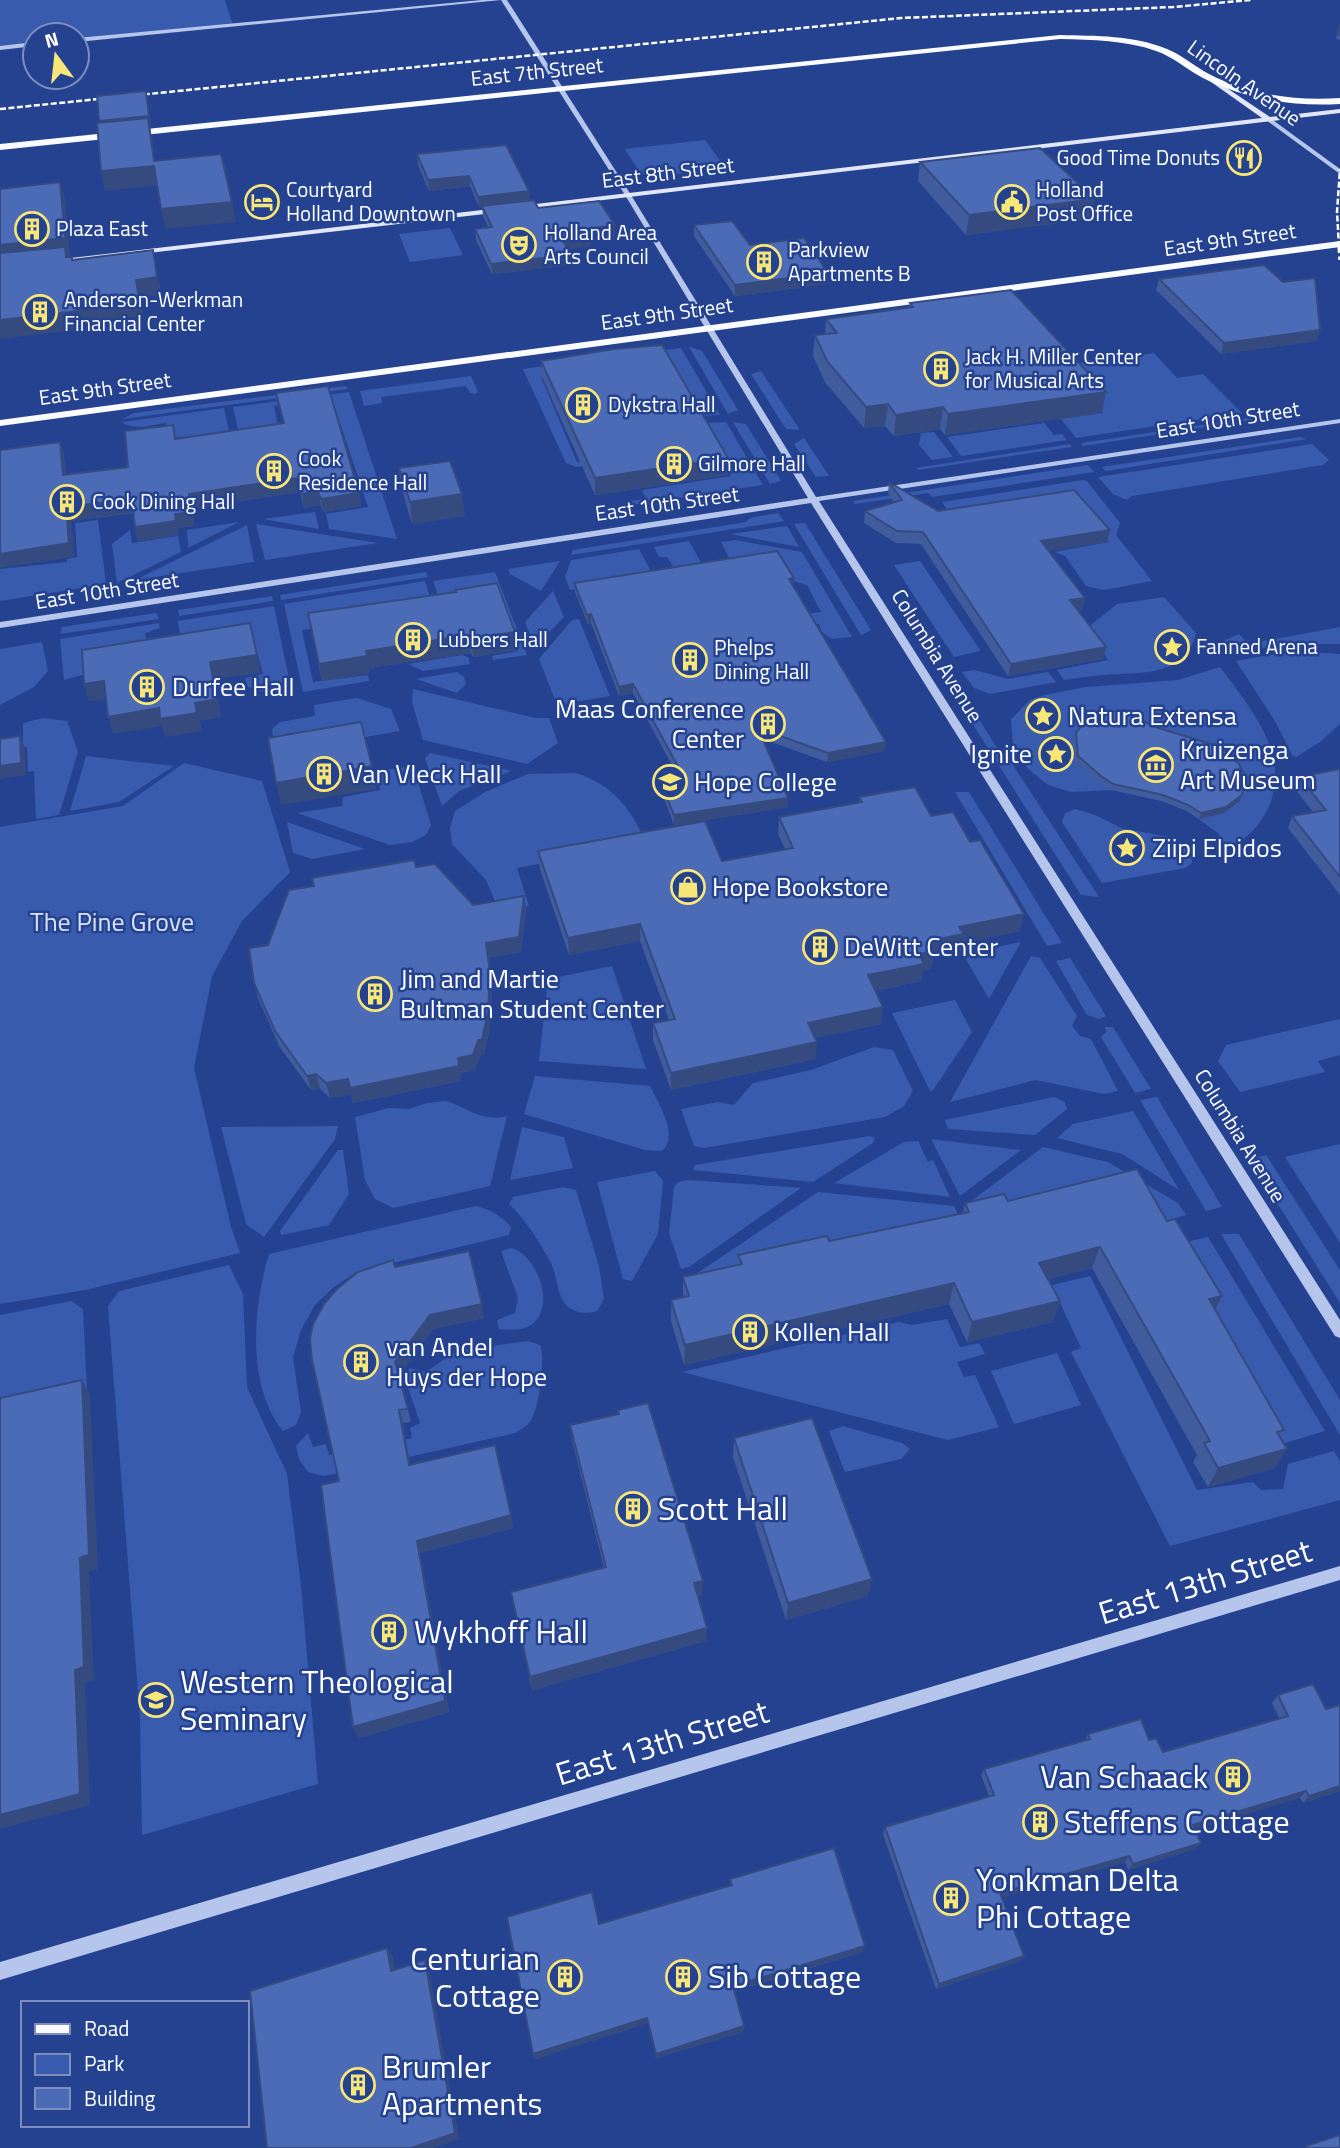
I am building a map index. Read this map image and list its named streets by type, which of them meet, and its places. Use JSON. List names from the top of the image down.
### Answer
{
  "streets": {
    "main road": [
      "East 7th Street",
      "Lincoln Avenue",
      "East 8th Street",
      "East 9th Street"
    ],
    "street": ["East 10th Street", "Columbia Avenue", "East 13th Street"]
  },
  "crossings": [
    ["East 7th Street", "Lincoln Avenue"],
    ["East 7th Street", "Columbia Avenue"],
    ["Lincoln Avenue", "East 8th Street"],
    ["East 8th Street", "Columbia Avenue"],
    ["East 9th Street", "Columbia Avenue"],
    ["East 10th Street", "Columbia Avenue"]
  ],
  "parks": ["The Pine Grove"],
  "places": {
    "restaurant": ["Good Time Donuts"],
    "hotel": ["Courtyard Holland Downtown"],
    "public building": ["Holland Post Office"],
    "building": [
      "Plaza East",
      "Parkview Apartments B",
      "Anderson-Werkman Financial Center",
      "Jack H. Miller Center for Musical Arts",
      "Dykstra Hall",
      "Gilmore Hall",
      "Cook Residence Hall",
      "Cook Dining Hall",
      "Lubbers Hall",
      "Phelps Dining Hall",
      "Durfee Hall",
      "Maas Conference Center",
      "Van Vleck Hall",
      "DeWitt Center",
      "Jim and Martie Bultman Student Center",
      "Kollen Hall",
      "van Andel Huys der Hope",
      "Scott Hall",
      "Wykhoff Hall",
      "Van Schaack",
      "Steffens Cottage",
      "Yonkman Delta Phi Cottage",
      "Centurian Cottage",
      "Sib Cottage",
      "Brumler Apartments"
    ],
    "theatre": ["Holland Area Arts Council"],
    "place": [
      "Fanned Arena",
      "Natura Extensa",
      "Ignite",
      "Ziipi Elpidos"
    ],
    "museum": ["Kruizenga Art Museum"],
    "school or university": ["Hope College", "Western Theological Seminary"],
    "shop": ["Hope Bookstore"]
  },
  "legend": ["Road", "Park", "Building"],
  "north": "top"
}
